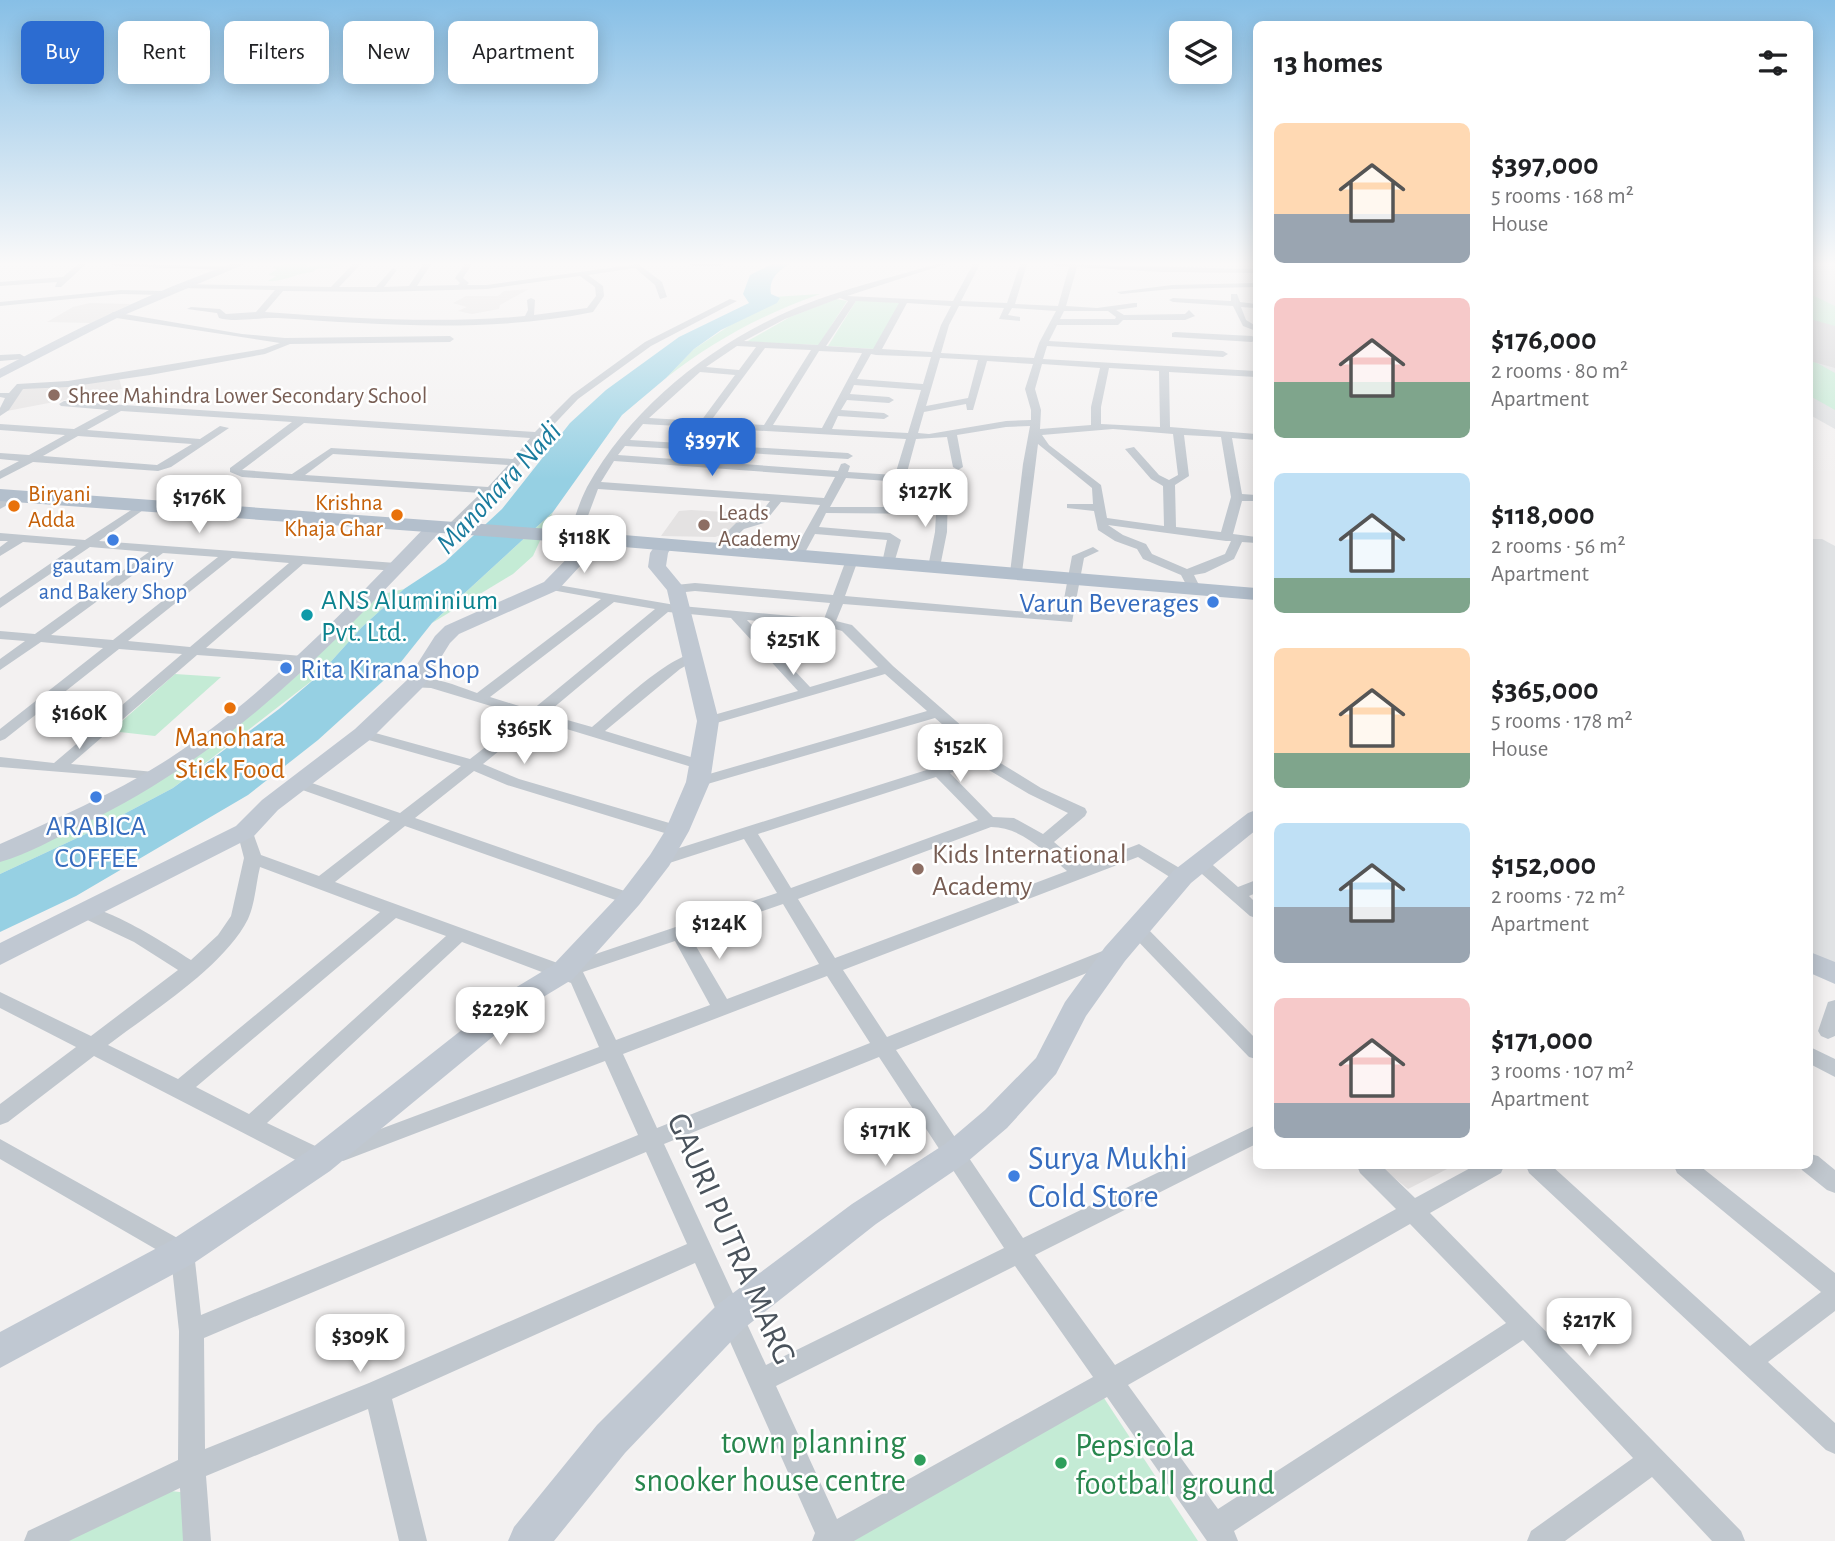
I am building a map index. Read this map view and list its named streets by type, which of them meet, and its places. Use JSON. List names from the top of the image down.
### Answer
{
  "streets": {
    "street": ["GAURI PUTRA MARG"]
  },
  "water": ["Manohara Nadi"],
  "places": [
    "Shree Mahindra Lower Secondary School",
    "Biryani Adda",
    "Krishna Khaja Ghar",
    "Leads Academy",
    "gautam Dairy and Bakery Shop",
    "Varun Beverages",
    "ANS Aluminium Pvt. Ltd.",
    "Rita Kirana Shop",
    "Manohara Stick Food",
    "ARABICA COFFEE",
    "Kids International Academy",
    "Surya Mukhi Cold Store",
    "town planning snooker house centre",
    "Pepsicola football ground"
  ],
  "page": {
    "chip": [
      "Buy",
      "Rent",
      "Filters",
      "New",
      "Apartment"
    ],
    "heading": "13 homes",
    "list": [
      {
        "name": "$397,000",
        "note": "5 rooms · 168 m² · House"
      },
      {
        "name": "$176,000",
        "note": "2 rooms · 80 m² · Apartment"
      },
      {
        "name": "$118,000",
        "note": "2 rooms · 56 m² · Apartment"
      },
      {
        "name": "$365,000",
        "note": "5 rooms · 178 m² · House"
      },
      {
        "name": "$152,000",
        "note": "2 rooms · 72 m² · Apartment"
      },
      {
        "name": "$171,000",
        "note": "3 rooms · 107 m² · Apartment"
      }
    ],
    "price": [
      "$397K",
      "$127K",
      "$176K",
      "$118K",
      "$251K",
      "$160K",
      "$365K",
      "$152K",
      "$124K",
      "$229K",
      "$171K",
      "$217K",
      "$309K"
    ]
  }
}
